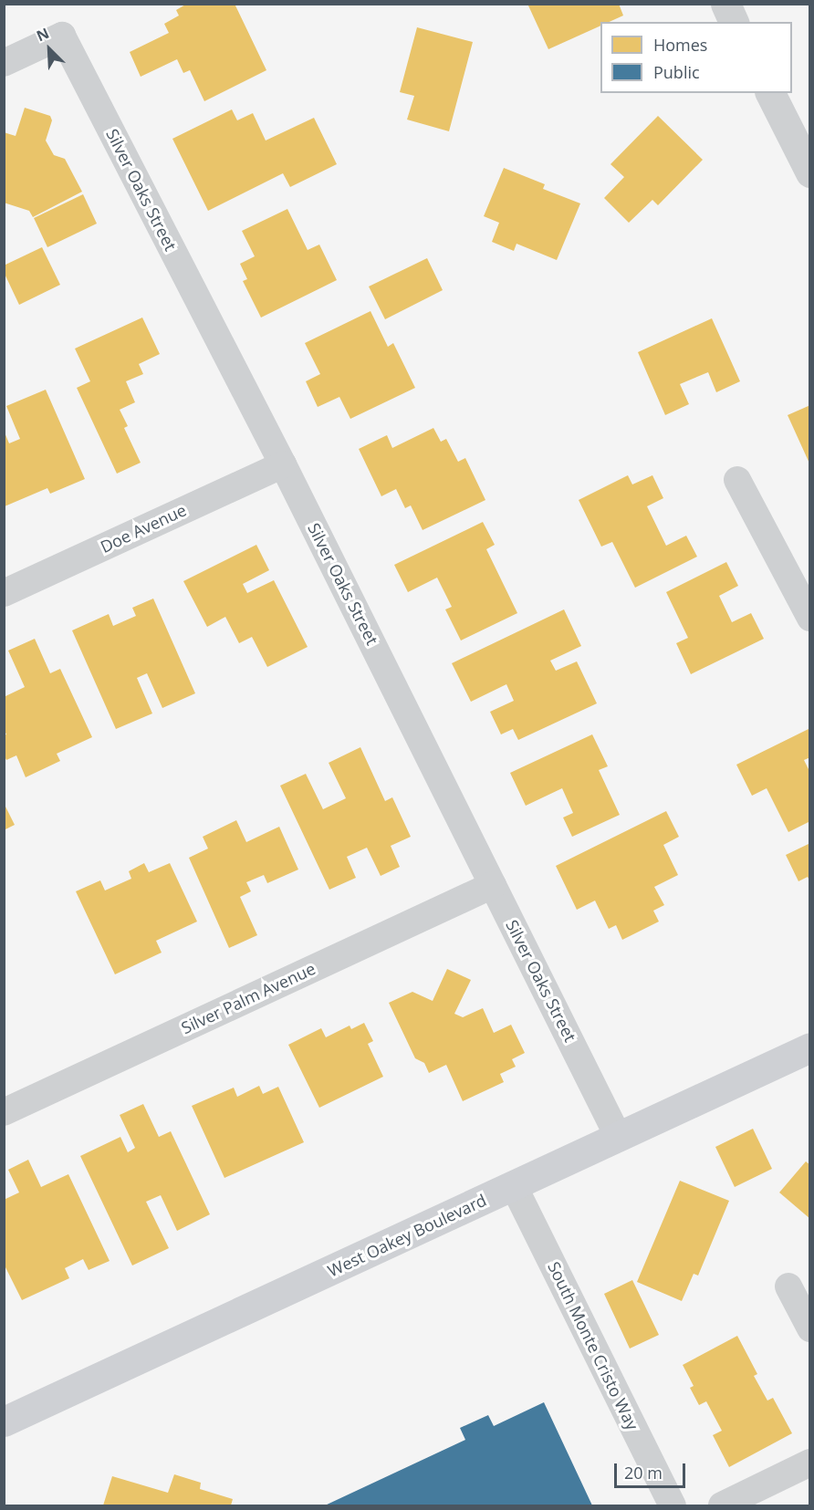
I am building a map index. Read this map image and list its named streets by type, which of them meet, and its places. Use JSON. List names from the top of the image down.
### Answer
{
  "streets": {
    "main road": ["West Oakey Boulevard"],
    "street": [
      "Silver Oaks Street",
      "Doe Avenue",
      "Silver Palm Avenue",
      "South Monte Cristo Way"
    ]
  },
  "crossings": [
    ["Silver Oaks Street", "Doe Avenue"],
    ["Silver Oaks Street", "Silver Palm Avenue"],
    ["Silver Oaks Street", "West Oakey Boulevard"],
    ["West Oakey Boulevard", "South Monte Cristo Way"]
  ],
  "legend": ["Homes", "Public"],
  "scale_bar": "20 m",
  "north": "top left"
}
